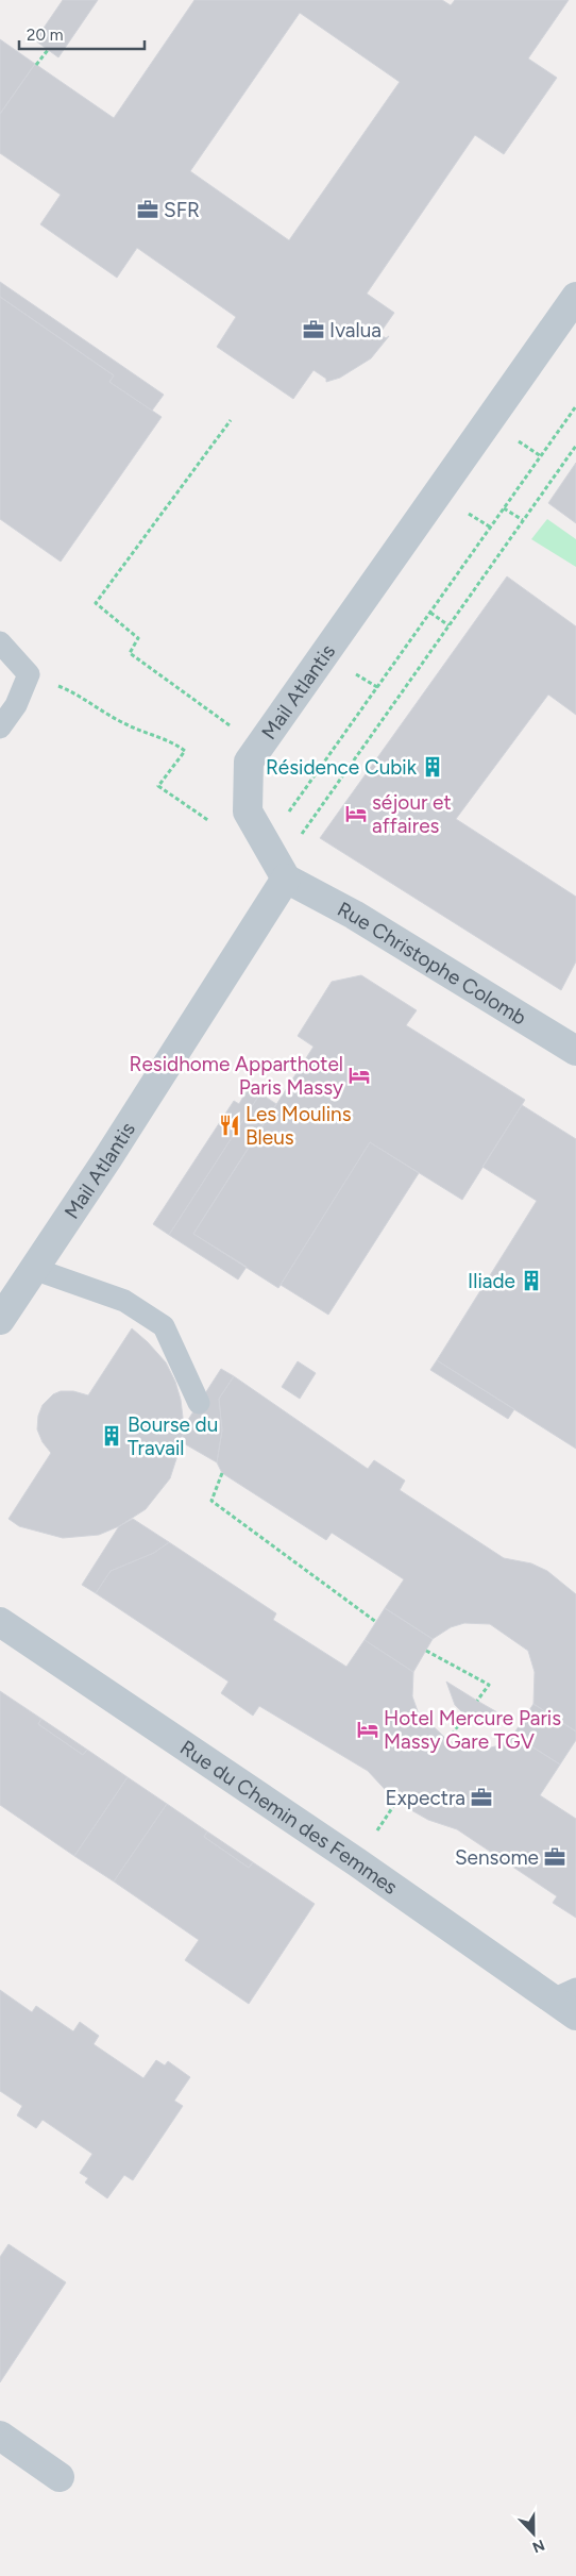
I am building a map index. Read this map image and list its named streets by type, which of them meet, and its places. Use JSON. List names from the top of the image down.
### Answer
{
  "streets": {
    "street": ["Mail Atlantis", "Rue Christophe Colomb", "Rue du Chemin des Femmes"]
  },
  "crossings": [
    ["Mail Atlantis", "Rue Christophe Colomb"]
  ],
  "places": {
    "office": [
      "SFR",
      "Ivalua",
      "Expectra",
      "Sensome"
    ],
    "building": ["Résidence Cubik", "Iliade", "Bourse du Travail"],
    "hotel": ["séjour et affaires", "Residhome Apparthotel Paris Massy", "Hotel Mercure Paris Massy Gare TGV"],
    "restaurant": ["Les Moulins Bleus"]
  },
  "scale_bar": "20 m",
  "north": "bottom"
}
